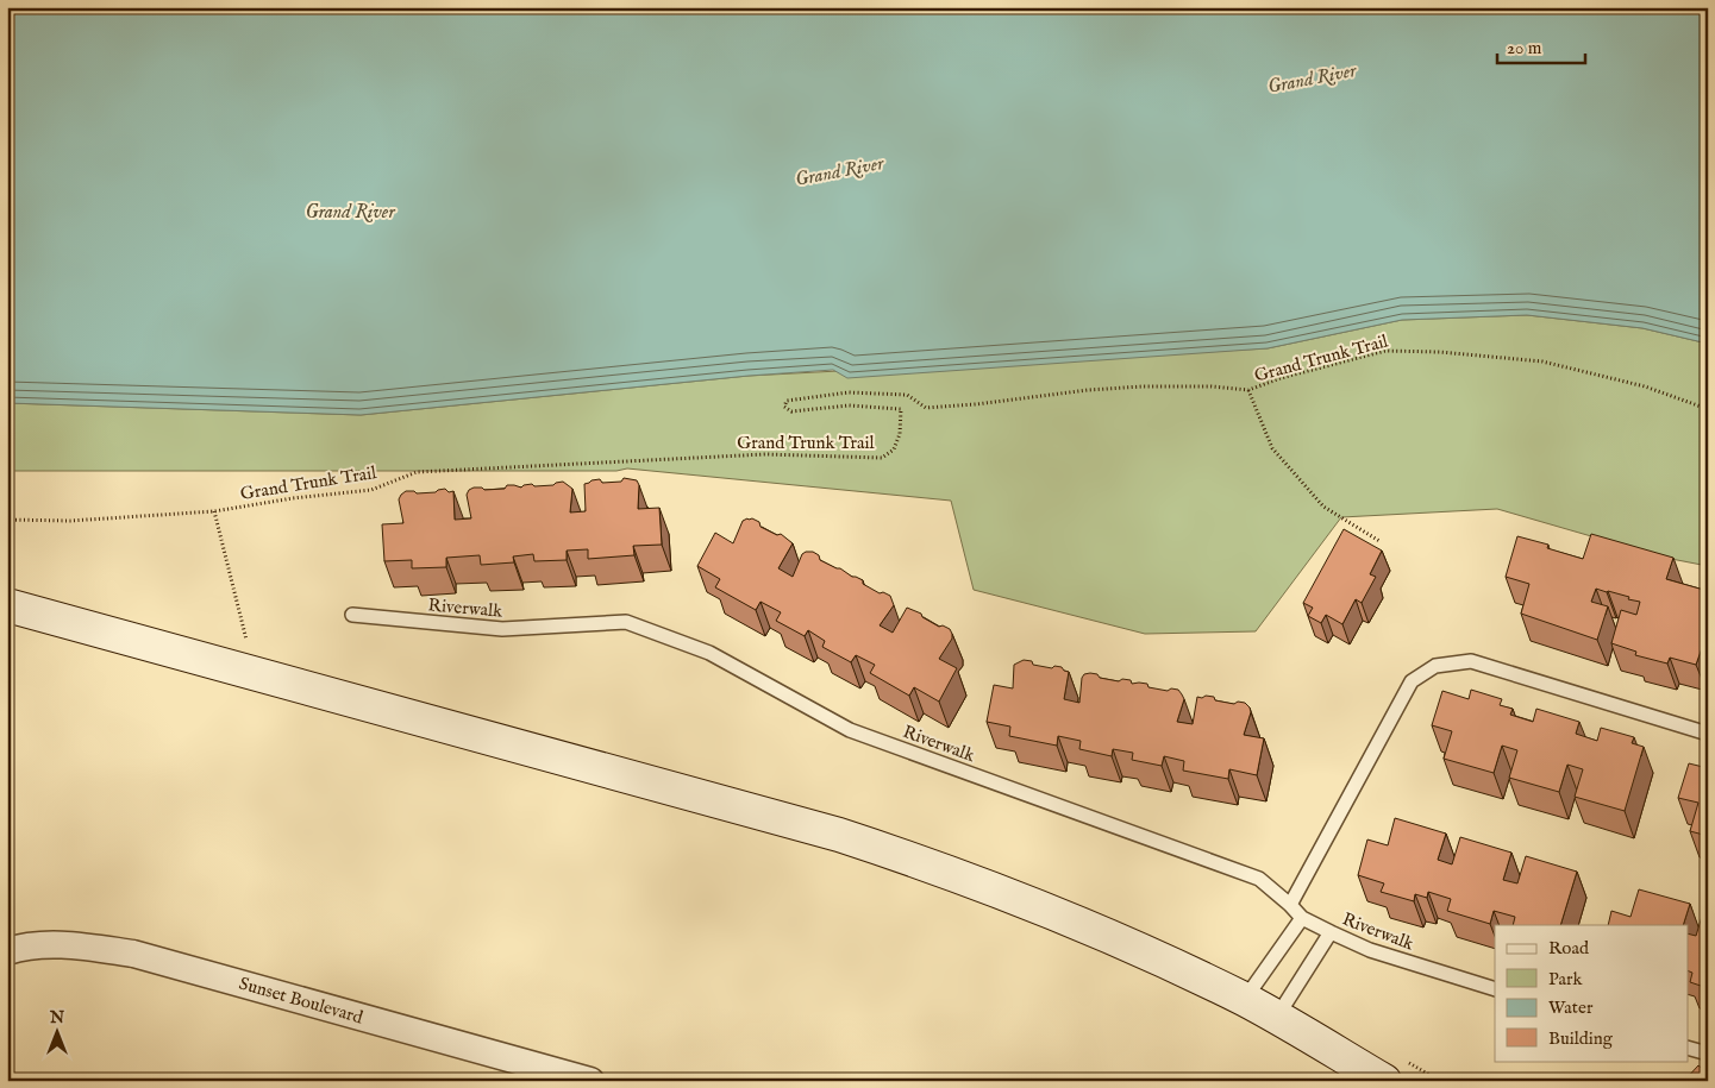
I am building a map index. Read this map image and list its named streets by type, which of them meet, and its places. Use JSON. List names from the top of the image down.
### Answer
{
  "streets": {
    "street": ["Sunset Boulevard"],
    "lane": ["Riverwalk"],
    "path": ["Grand Trunk Trail"]
  },
  "water": ["Grand River"],
  "legend": [
    "Road",
    "Park",
    "Water",
    "Building"
  ],
  "scale_bar": "20 m",
  "north": "top"
}
